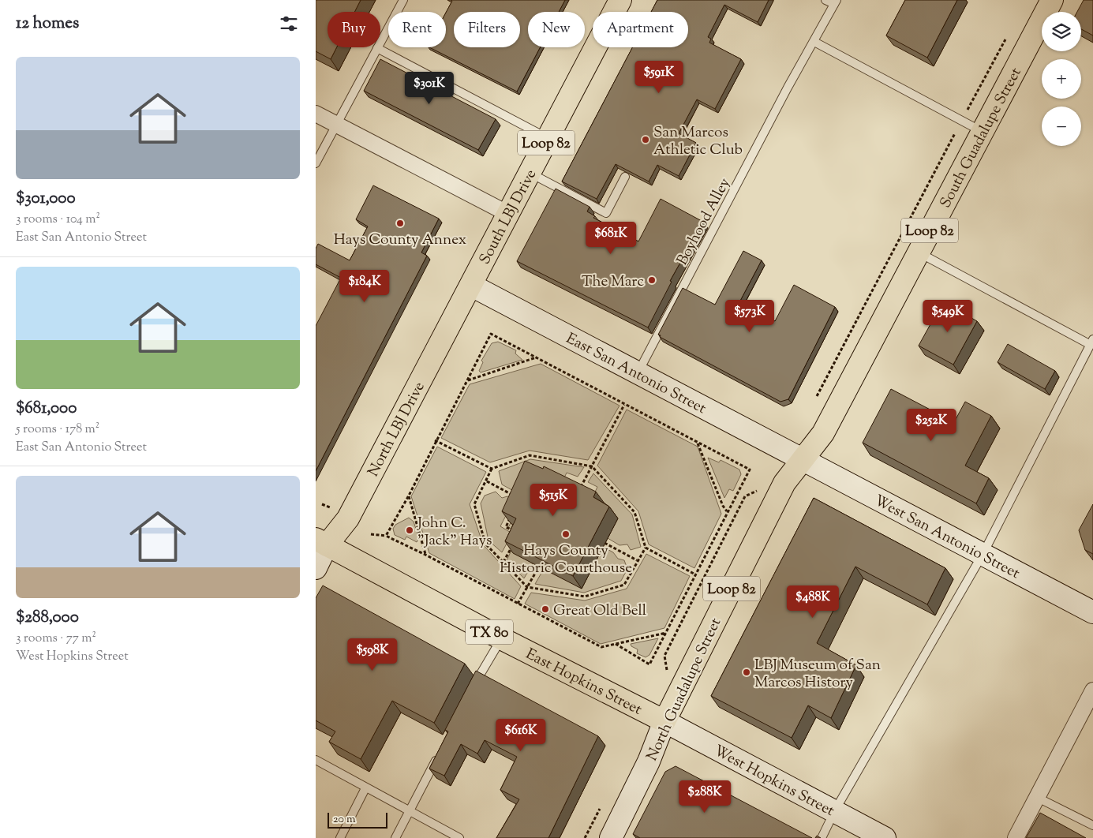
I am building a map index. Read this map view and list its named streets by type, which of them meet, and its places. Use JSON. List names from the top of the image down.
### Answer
{
  "streets": {
    "main road": [
      "South Guadalupe Street",
      "Loop 82",
      "South LBJ Drive",
      "North LBJ Drive",
      "TX 80",
      "East Hopkins Street",
      "North Guadalupe Street"
    ],
    "street": ["East San Antonio Street", "West San Antonio Street", "West Hopkins Street"],
    "lane": ["Boyhood Alley"]
  },
  "crossings": [
    ["South Guadalupe Street", "East San Antonio Street"],
    ["South Guadalupe Street", "West San Antonio Street"],
    ["South Guadalupe Street", "North Guadalupe Street"],
    ["South LBJ Drive", "East San Antonio Street"],
    ["South LBJ Drive", "North LBJ Drive"],
    ["Boyhood Alley", "East San Antonio Street"],
    ["East San Antonio Street", "North LBJ Drive"],
    ["East San Antonio Street", "West San Antonio Street"],
    ["East San Antonio Street", "North Guadalupe Street"],
    ["North LBJ Drive", "East Hopkins Street"],
    ["West San Antonio Street", "North Guadalupe Street"],
    ["East Hopkins Street", "North Guadalupe Street"],
    ["East Hopkins Street", "West Hopkins Street"],
    ["North Guadalupe Street", "West Hopkins Street"]
  ],
  "places": [
    "San Marcos Athletic Club",
    "Hays County Annex",
    "The Marc",
    "John C. \"Jack\" Hays",
    "Hays County Historic Courthouse",
    "Great Old Bell",
    "LBJ Museum of San Marcos History"
  ],
  "scale_bar": "20 m",
  "page": {
    "heading": "12 homes",
    "map_buttons": ["+", "−"],
    "chip": [
      "Buy",
      "Rent",
      "Filters",
      "New",
      "Apartment"
    ],
    "list": [
      {
        "name": "$301,000",
        "note": "3 rooms · 104 m² · East San Antonio Street"
      },
      {
        "name": "$681,000",
        "note": "5 rooms · 178 m² · East San Antonio Street"
      },
      {
        "name": "$288,000",
        "note": "3 rooms · 77 m² · West Hopkins Street"
      }
    ],
    "price": [
      "$591K",
      "$301K",
      "$681K",
      "$184K",
      "$573K",
      "$549K",
      "$252K",
      "$515K",
      "$488K",
      "$598K",
      "$616K",
      "$288K"
    ],
    "scale": "20 m"
  }
}
